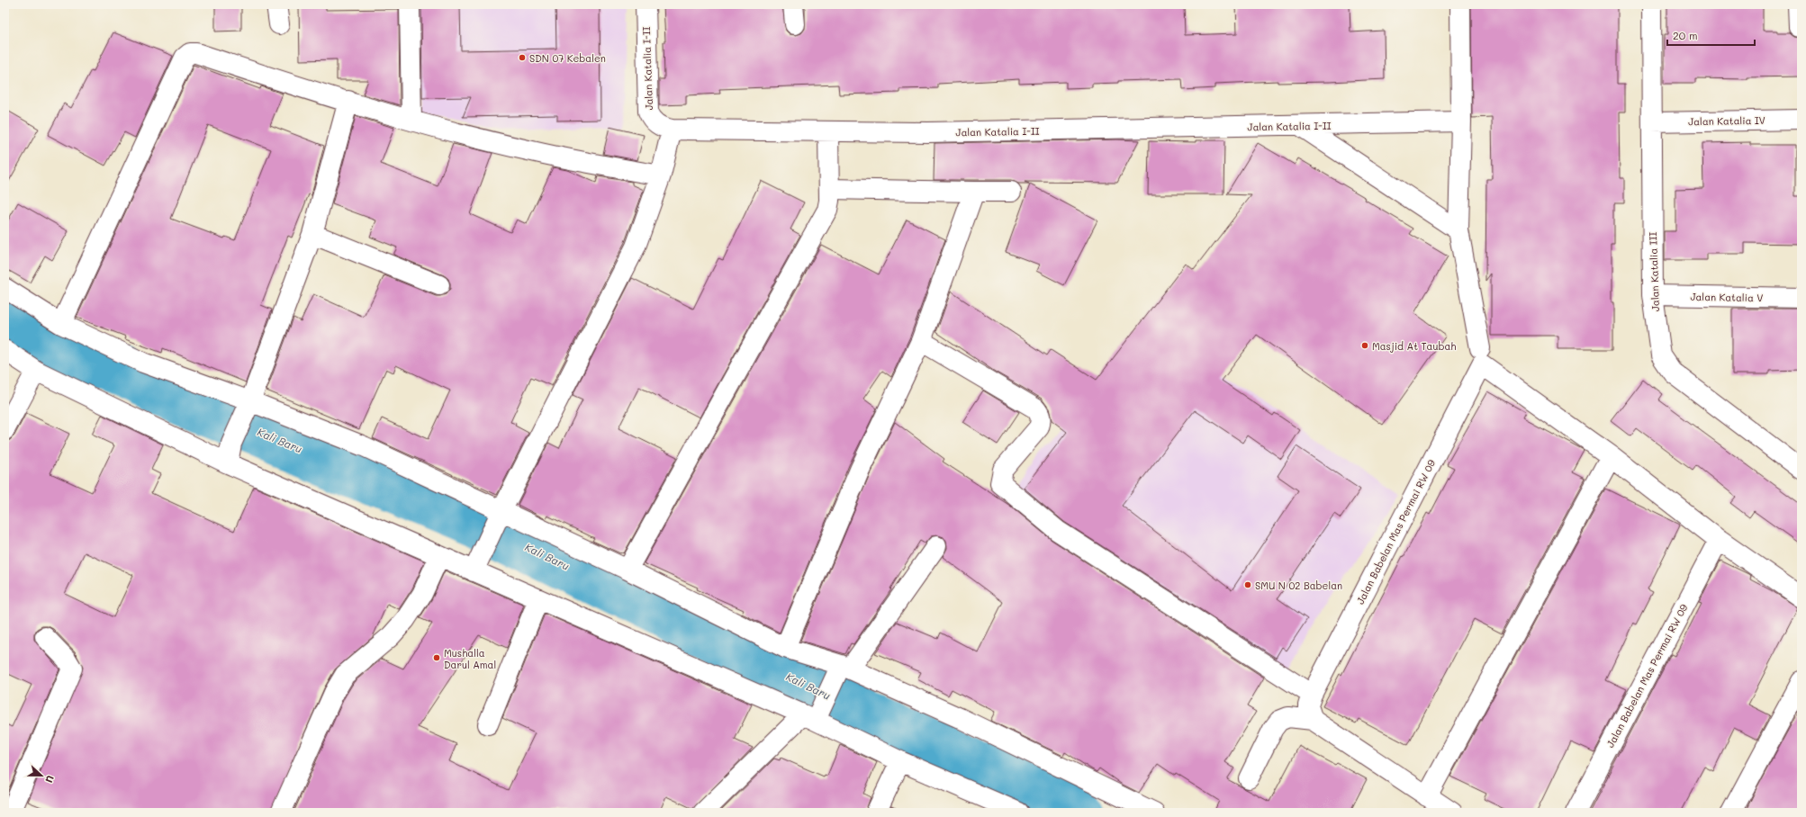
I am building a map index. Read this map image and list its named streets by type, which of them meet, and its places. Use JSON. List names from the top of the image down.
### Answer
{
  "streets": {
    "street": [
      "Jalan Katalia I-II",
      "Jalan Katalia IV",
      "Jalan Katalia III",
      "Jalan Katalia V",
      "Jalan Babelan Mas Permai RW 09"
    ]
  },
  "crossings": [
    ["Jalan Katalia IV", "Jalan Katalia III"],
    ["Jalan Katalia III", "Jalan Katalia V"]
  ],
  "water": ["Kali Baru"],
  "places": [
    "SDN 07 Kebalen",
    "Masjid At Taubah",
    "SMU N 02 Babelan",
    "Mushalla Darul Amal"
  ],
  "scale_bar": "20 m",
  "north": "right"
}
